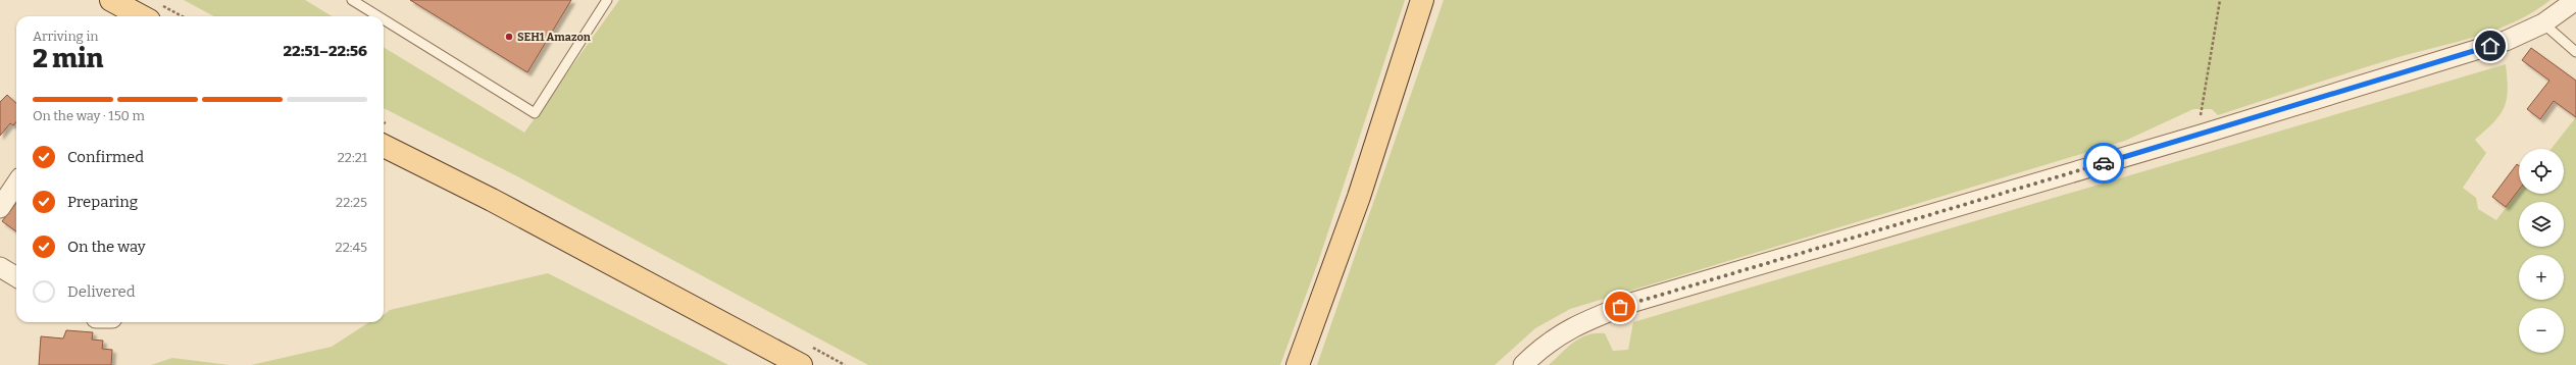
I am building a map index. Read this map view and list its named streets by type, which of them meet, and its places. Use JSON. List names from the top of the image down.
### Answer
{
  "places": ["SEH1 Amazon"],
  "page": {
    "heading": ["2 min", "Arriving in", "22:51–22:56"],
    "bar": "On the way · 150 m",
    "list": [
      ["Confirmed", "22:21"],
      ["Preparing", "22:25"],
      ["On the way", "22:45"],
      "Delivered"
    ],
    "map_buttons": ["+", "−"]
  }
}
